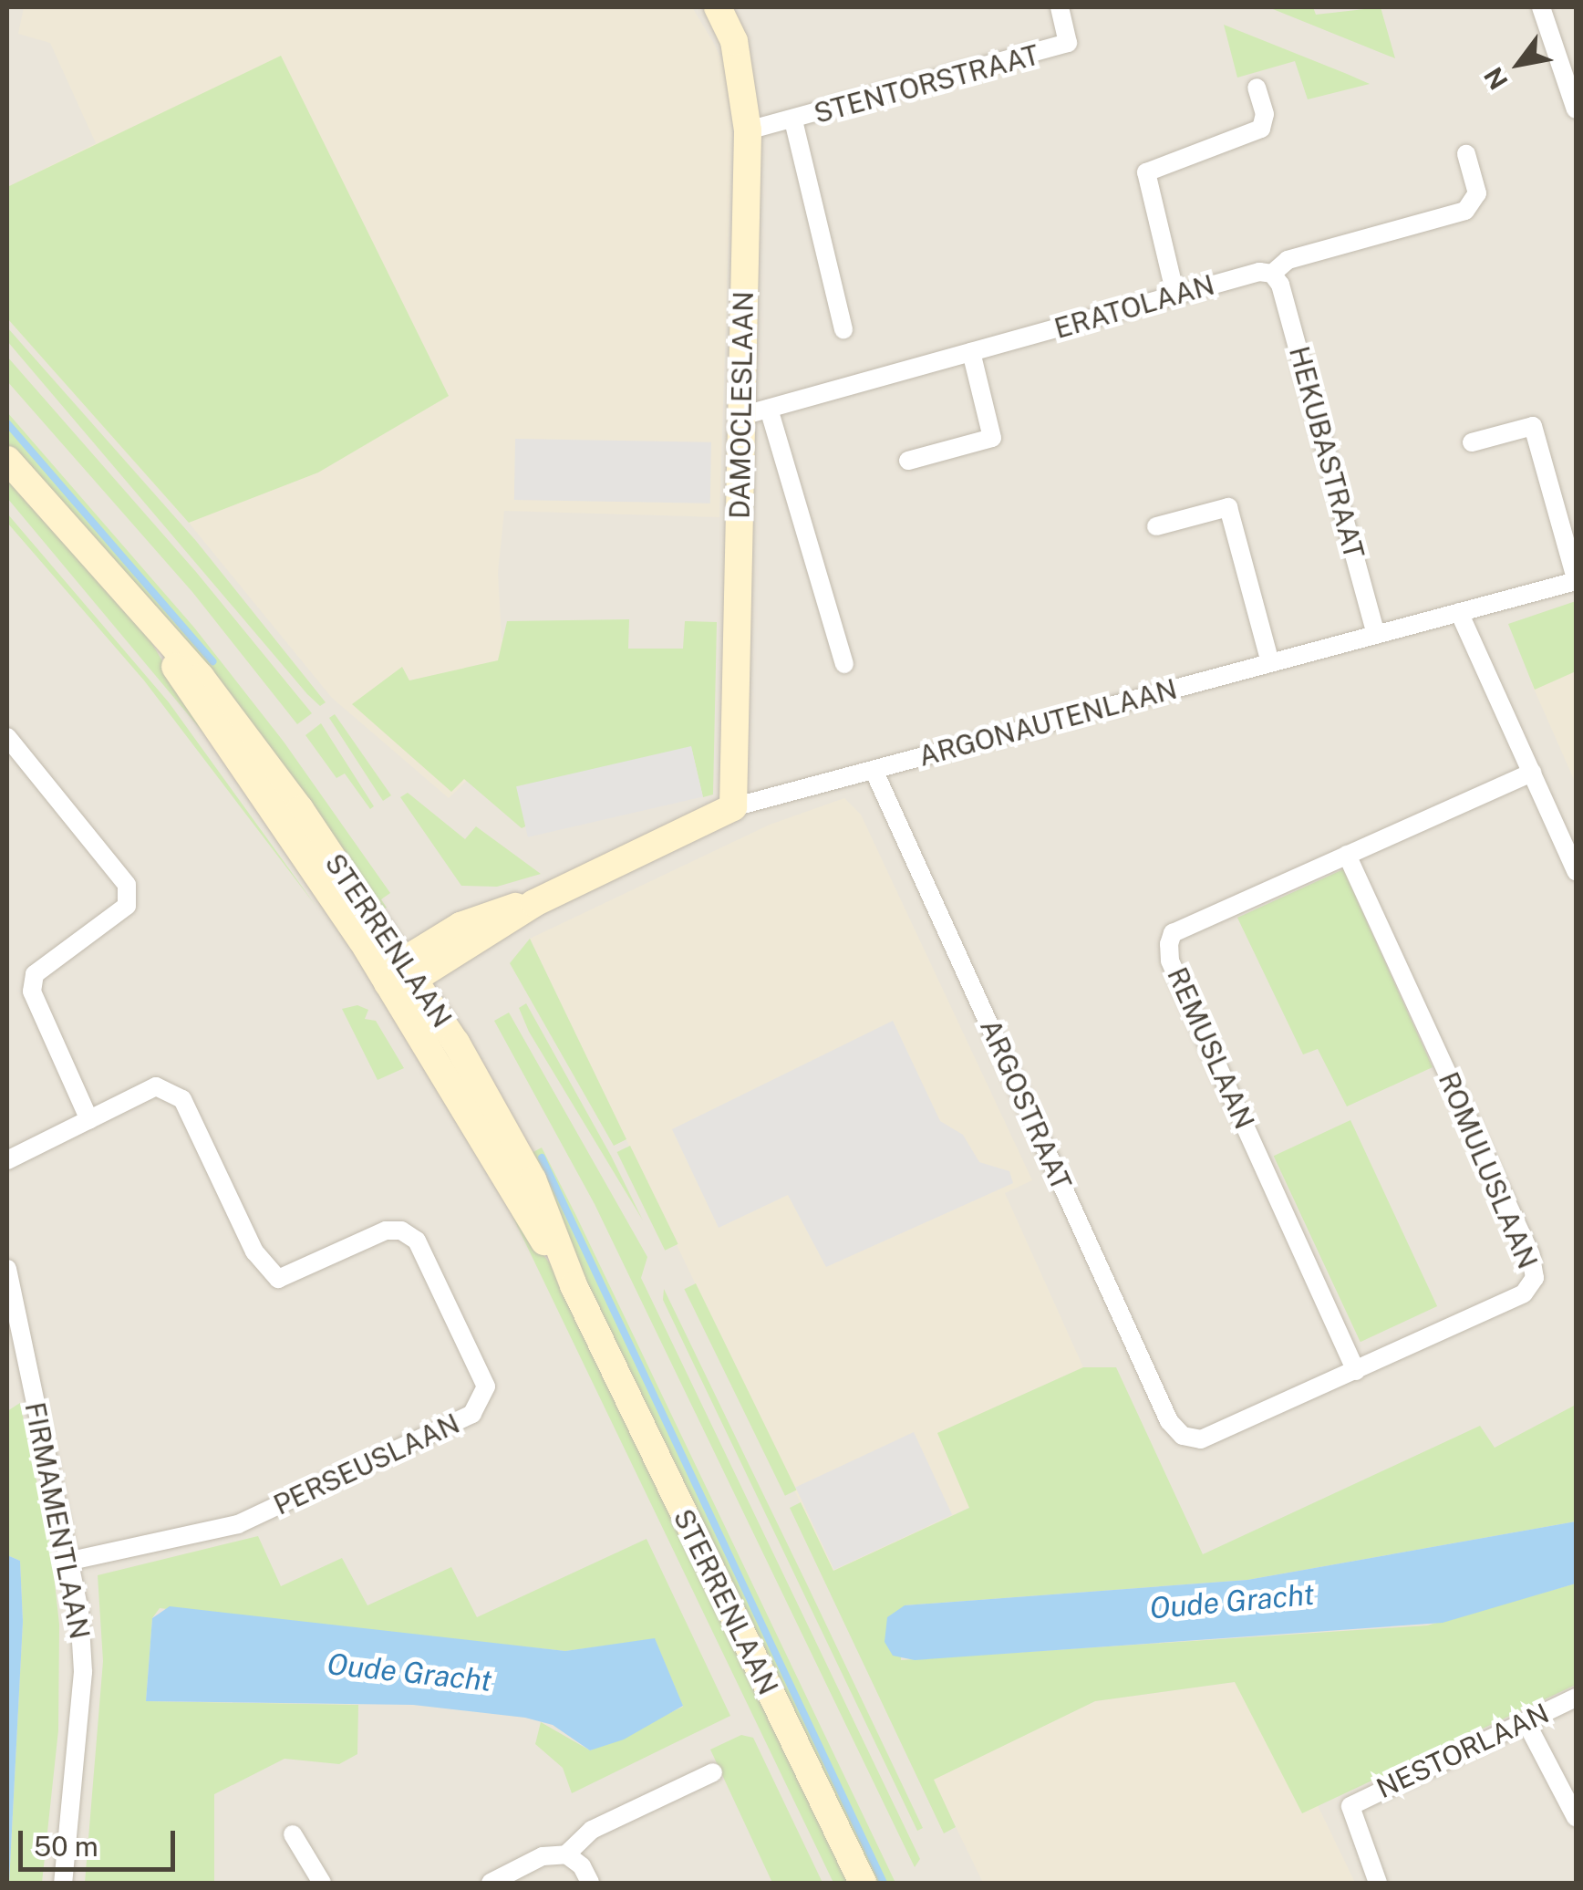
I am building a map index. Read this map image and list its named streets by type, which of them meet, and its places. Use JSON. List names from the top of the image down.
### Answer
{
  "streets": {
    "main road": ["DAMOCLESLAAN", "ARGONAUTENLAAN", "STERRENLAAN"],
    "street": [
      "STENTORSTRAAT",
      "ERATOLAAN",
      "HEKUBASTRAAT",
      "REMUSLAAN",
      "ARGOSTRAAT",
      "ROMULUSLAAN",
      "PERSEUSLAAN",
      "FIRMAMENTLAAN",
      "NESTORLAAN"
    ]
  },
  "crossings": [
    ["STENTORSTRAAT", "DAMOCLESLAAN"],
    ["ERATOLAAN", "DAMOCLESLAAN"],
    ["ERATOLAAN", "HEKUBASTRAAT"],
    ["DAMOCLESLAAN", "ARGONAUTENLAAN"],
    ["HEKUBASTRAAT", "ARGONAUTENLAAN"],
    ["ARGONAUTENLAAN", "STERRENLAAN"],
    ["ARGONAUTENLAAN", "ARGOSTRAAT"],
    ["REMUSLAAN", "ROMULUSLAAN"],
    ["ARGOSTRAAT", "ROMULUSLAAN"],
    ["PERSEUSLAAN", "FIRMAMENTLAAN"]
  ],
  "water": ["Oude Gracht"],
  "scale_bar": "50 m",
  "north": "bottom left"
}
